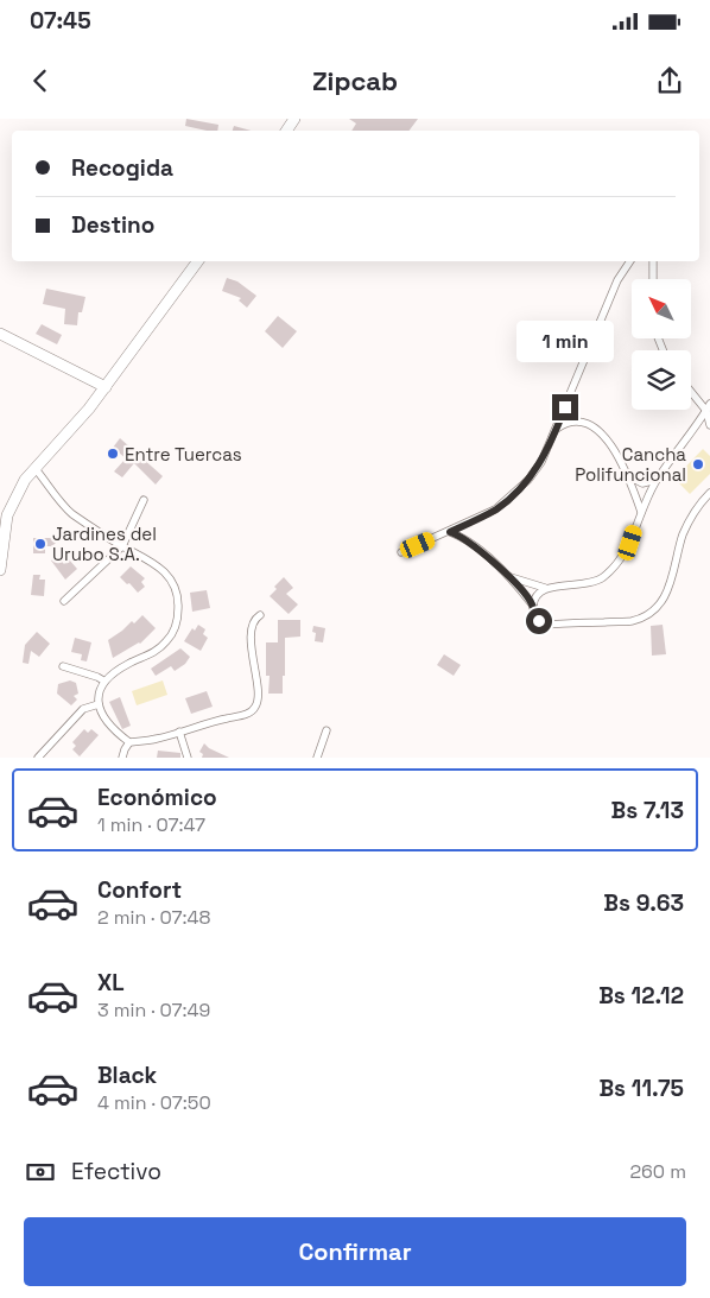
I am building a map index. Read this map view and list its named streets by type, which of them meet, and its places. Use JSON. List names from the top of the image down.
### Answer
{
  "places": ["Entre Tuercas", "Cancha Polifuncional", "Jardines del Urubo S.A."],
  "north": "top left",
  "page": {
    "status": "07:45",
    "header": "Zipcab",
    "banner": ["Recogida", "Destino"],
    "bubble": "1 min",
    "list": [
      {
        "name": "Económico",
        "note": "1 min · 07:47",
        "value": "Bs 7.13"
      },
      {
        "name": "Confort",
        "note": "2 min · 07:48",
        "value": "Bs 9.63"
      },
      {
        "name": "XL",
        "note": "3 min · 07:49",
        "value": "Bs 12.12"
      },
      {
        "name": "Black",
        "note": "4 min · 07:50",
        "value": "Bs 11.75"
      }
    ],
    "pay": ["Efectivo", "260 m"],
    "buttons": "Confirmar"
  }
}
